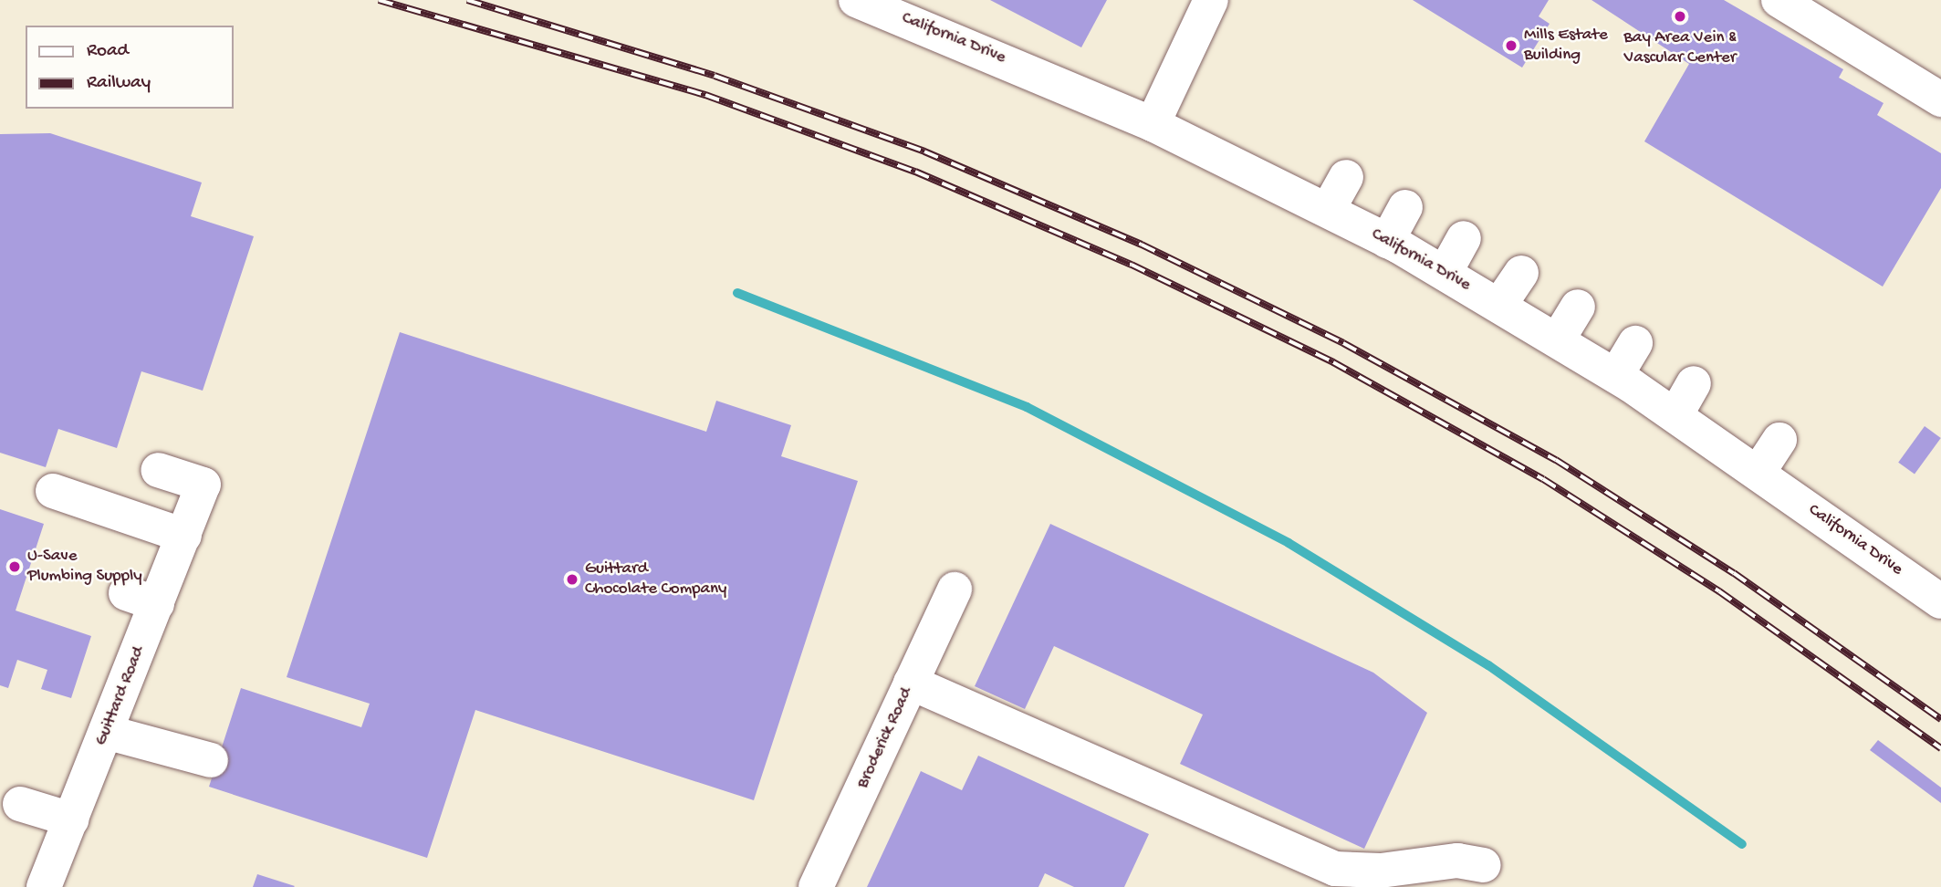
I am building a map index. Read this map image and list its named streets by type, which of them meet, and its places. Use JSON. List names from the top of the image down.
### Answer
{
  "streets": {
    "street": ["California Drive", "Guittard Road", "Broderick Road"]
  },
  "places": [
    "Bay Area Vein & Vascular Center",
    "Mills Estate Building",
    "U-Save Plumbing Supply",
    "Guittard Chocolate Company"
  ],
  "legend": ["Road", "Railway"]
}
